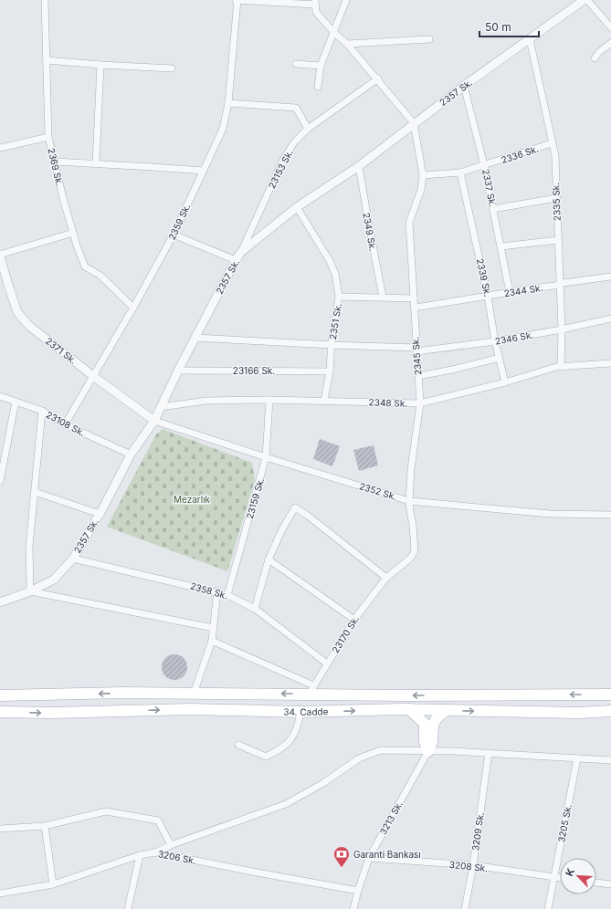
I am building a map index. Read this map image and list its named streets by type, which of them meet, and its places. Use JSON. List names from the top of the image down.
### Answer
{
  "streets": {
    "main road": ["34. Cadde"],
    "street": [
      "2357 Sk.",
      "2336 Sk.",
      "2369 Sk.",
      "23153 Sk.",
      "2337 Sk.",
      "2335 Sk.",
      "2359 Sk.",
      "2349 Sk.",
      "2339 Sk.",
      "2344 Sk.",
      "2351 Sk.",
      "2346 Sk.",
      "2371 Sk.",
      "2345 Sk.",
      "23166 Sk.",
      "2348 Sk.",
      "23108 Sk.",
      "2352 Sk.",
      "23159 Sk.",
      "2358 Sk.",
      "23170 Sk.",
      "3213 Sk.",
      "3205 Sk.",
      "3209 Sk.",
      "3206 Sk.",
      "3208 Sk."
    ]
  },
  "crossings": [
    ["2357 Sk.", "23153 Sk."],
    ["2357 Sk.", "2337 Sk."],
    ["2357 Sk.", "2335 Sk."],
    ["2357 Sk.", "2349 Sk."],
    ["2357 Sk.", "2351 Sk."],
    ["2357 Sk.", "2346 Sk."],
    ["2357 Sk.", "2371 Sk."],
    ["2357 Sk.", "2345 Sk."],
    ["2357 Sk.", "23166 Sk."],
    ["2357 Sk.", "2348 Sk."],
    ["2357 Sk.", "23108 Sk."],
    ["2357 Sk.", "2352 Sk."],
    ["2357 Sk.", "2358 Sk."],
    ["2336 Sk.", "2337 Sk."],
    ["2336 Sk.", "2335 Sk."],
    ["2336 Sk.", "2339 Sk."],
    ["2336 Sk.", "2345 Sk."],
    ["2369 Sk.", "2359 Sk."],
    ["2337 Sk.", "2344 Sk."],
    ["2335 Sk.", "2344 Sk."],
    ["2335 Sk.", "2346 Sk."],
    ["2335 Sk.", "2348 Sk."],
    ["2359 Sk.", "2371 Sk."],
    ["2359 Sk.", "23108 Sk."],
    ["2339 Sk.", "2344 Sk."],
    ["2339 Sk.", "2346 Sk."],
    ["2339 Sk.", "2348 Sk."],
    ["2344 Sk.", "2345 Sk."],
    ["2351 Sk.", "2346 Sk."],
    ["2351 Sk.", "23166 Sk."],
    ["2351 Sk.", "2348 Sk."],
    ["2346 Sk.", "2345 Sk."],
    ["2371 Sk.", "2352 Sk."],
    ["2345 Sk.", "2348 Sk."],
    ["2345 Sk.", "2352 Sk."],
    ["2345 Sk.", "23170 Sk."],
    ["2348 Sk.", "23159 Sk."],
    ["2352 Sk.", "23159 Sk."],
    ["23159 Sk.", "2358 Sk."],
    ["2358 Sk.", "23170 Sk."],
    ["23170 Sk.", "34. Cadde"],
    ["3213 Sk.", "3206 Sk."],
    ["3213 Sk.", "3208 Sk."],
    ["3205 Sk.", "3208 Sk."],
    ["3209 Sk.", "3208 Sk."]
  ],
  "parks": ["Mezarlık"],
  "places": {
    "bank": ["Garanti Bankası"]
  },
  "scale_bar": "50 m",
  "north": "top left"
}
